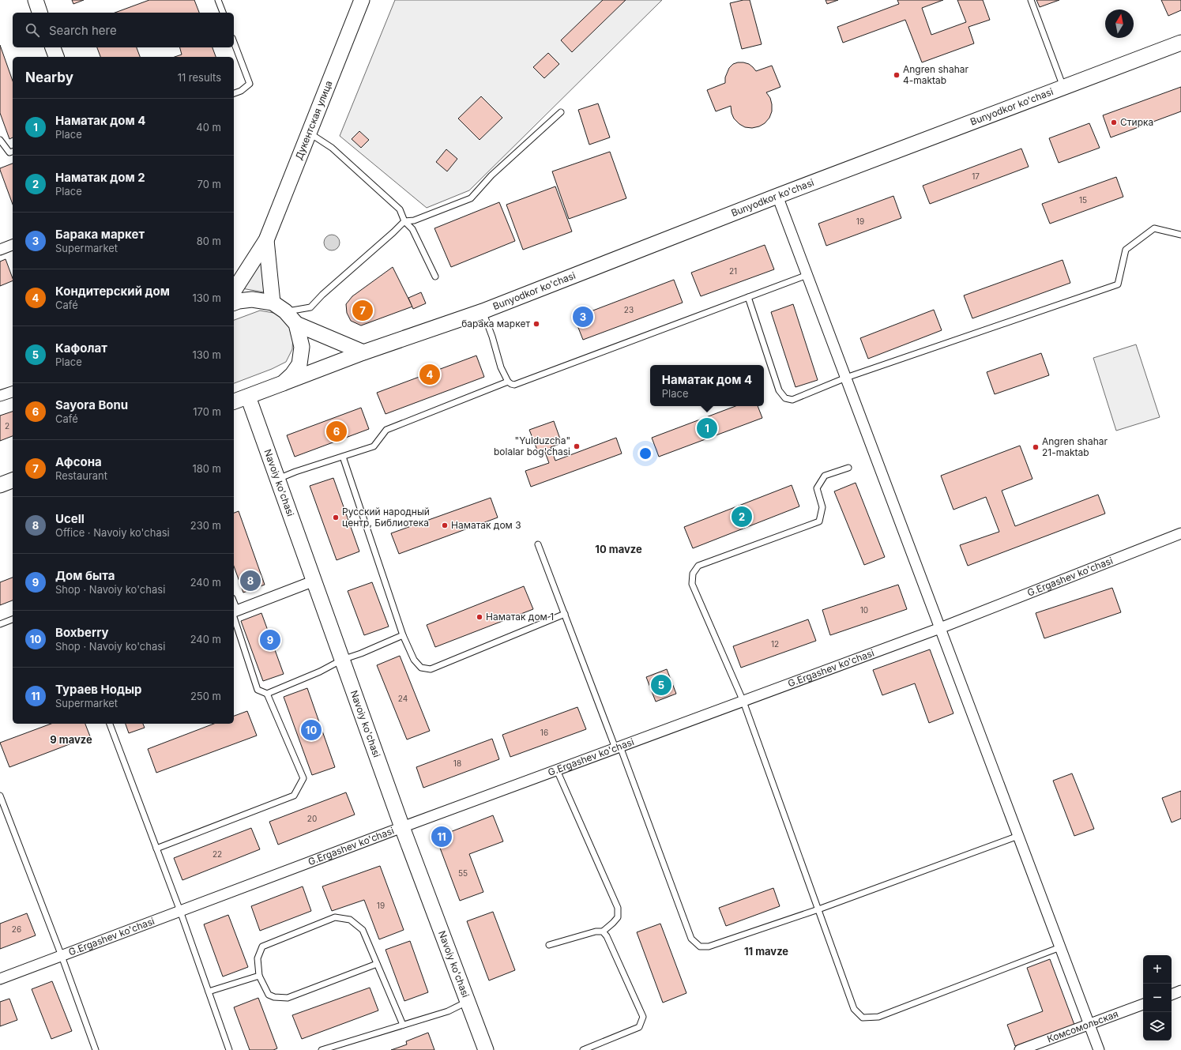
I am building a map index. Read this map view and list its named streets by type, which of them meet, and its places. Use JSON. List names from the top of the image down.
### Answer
{
  "streets": {
    "main road": ["Bunyodkor ko'chasi", "Дукентская улица", "Navoiy ko'chasi"],
    "street": ["G.Ergashev ko'chasi", "Комсомольская"]
  },
  "crossings": [
    ["Bunyodkor ko'chasi", "Navoiy ko'chasi"],
    ["Navoiy ko'chasi", "G.Ergashev ko'chasi"]
  ],
  "districts": ["10 mavze", "9 mavze", "11 mavze"],
  "places": [
    "Angren shahar 4-maktab",
    "Стирка",
    "барака маркет",
    "\"Yulduzcha\" bolalar bog'chasi",
    "Angren shahar 21-maktab",
    "Русский народный центр, Библиотека",
    "Наматак дом 3",
    "Наматак дом 1"
  ],
  "house_numbers": [
    "17",
    "15",
    "19",
    "21",
    "23",
    "2",
    "10",
    "12",
    "24",
    "16",
    "18",
    "20",
    "22",
    "55",
    "19",
    "26"
  ],
  "north": "top",
  "page": {
    "search": "Search here",
    "heading": ["Nearby", "11 results"],
    "list": [
      {
        "mark": "1",
        "name": "Наматак дом 4",
        "note": "Place",
        "value": "40 m"
      },
      {
        "mark": "2",
        "name": "Наматак дом 2",
        "note": "Place",
        "value": "70 m"
      },
      {
        "mark": "3",
        "name": "Барака маркет",
        "note": "Supermarket",
        "value": "80 m"
      },
      {
        "mark": "4",
        "name": "Кондитерский дом",
        "note": "Café",
        "value": "130 m"
      },
      {
        "mark": "5",
        "name": "Кафолат",
        "note": "Place",
        "value": "130 m"
      },
      {
        "mark": "6",
        "name": "Sayora Bonu",
        "note": "Café",
        "value": "170 m"
      },
      {
        "mark": "7",
        "name": "Афсона",
        "note": "Restaurant",
        "value": "180 m"
      },
      {
        "mark": "8",
        "name": "Ucell",
        "note": "Office · Navoiy ko'chasi",
        "value": "230 m"
      },
      {
        "mark": "9",
        "name": "Дом быта",
        "note": "Shop · Navoiy ko'chasi",
        "value": "240 m"
      },
      {
        "mark": "10",
        "name": "Boxberry",
        "note": "Shop · Navoiy ko'chasi",
        "value": "240 m"
      },
      {
        "mark": "11",
        "name": "Тураев Нодыр",
        "note": "Supermarket",
        "value": "250 m"
      }
    ],
    "pins": [
      "7",
      "3",
      "4",
      "1",
      "6",
      "2",
      "8",
      "9",
      "5",
      "10",
      "11"
    ],
    "popup": ["Наматак дом 4", "Place"],
    "map_buttons": ["+", "−"]
  }
}
